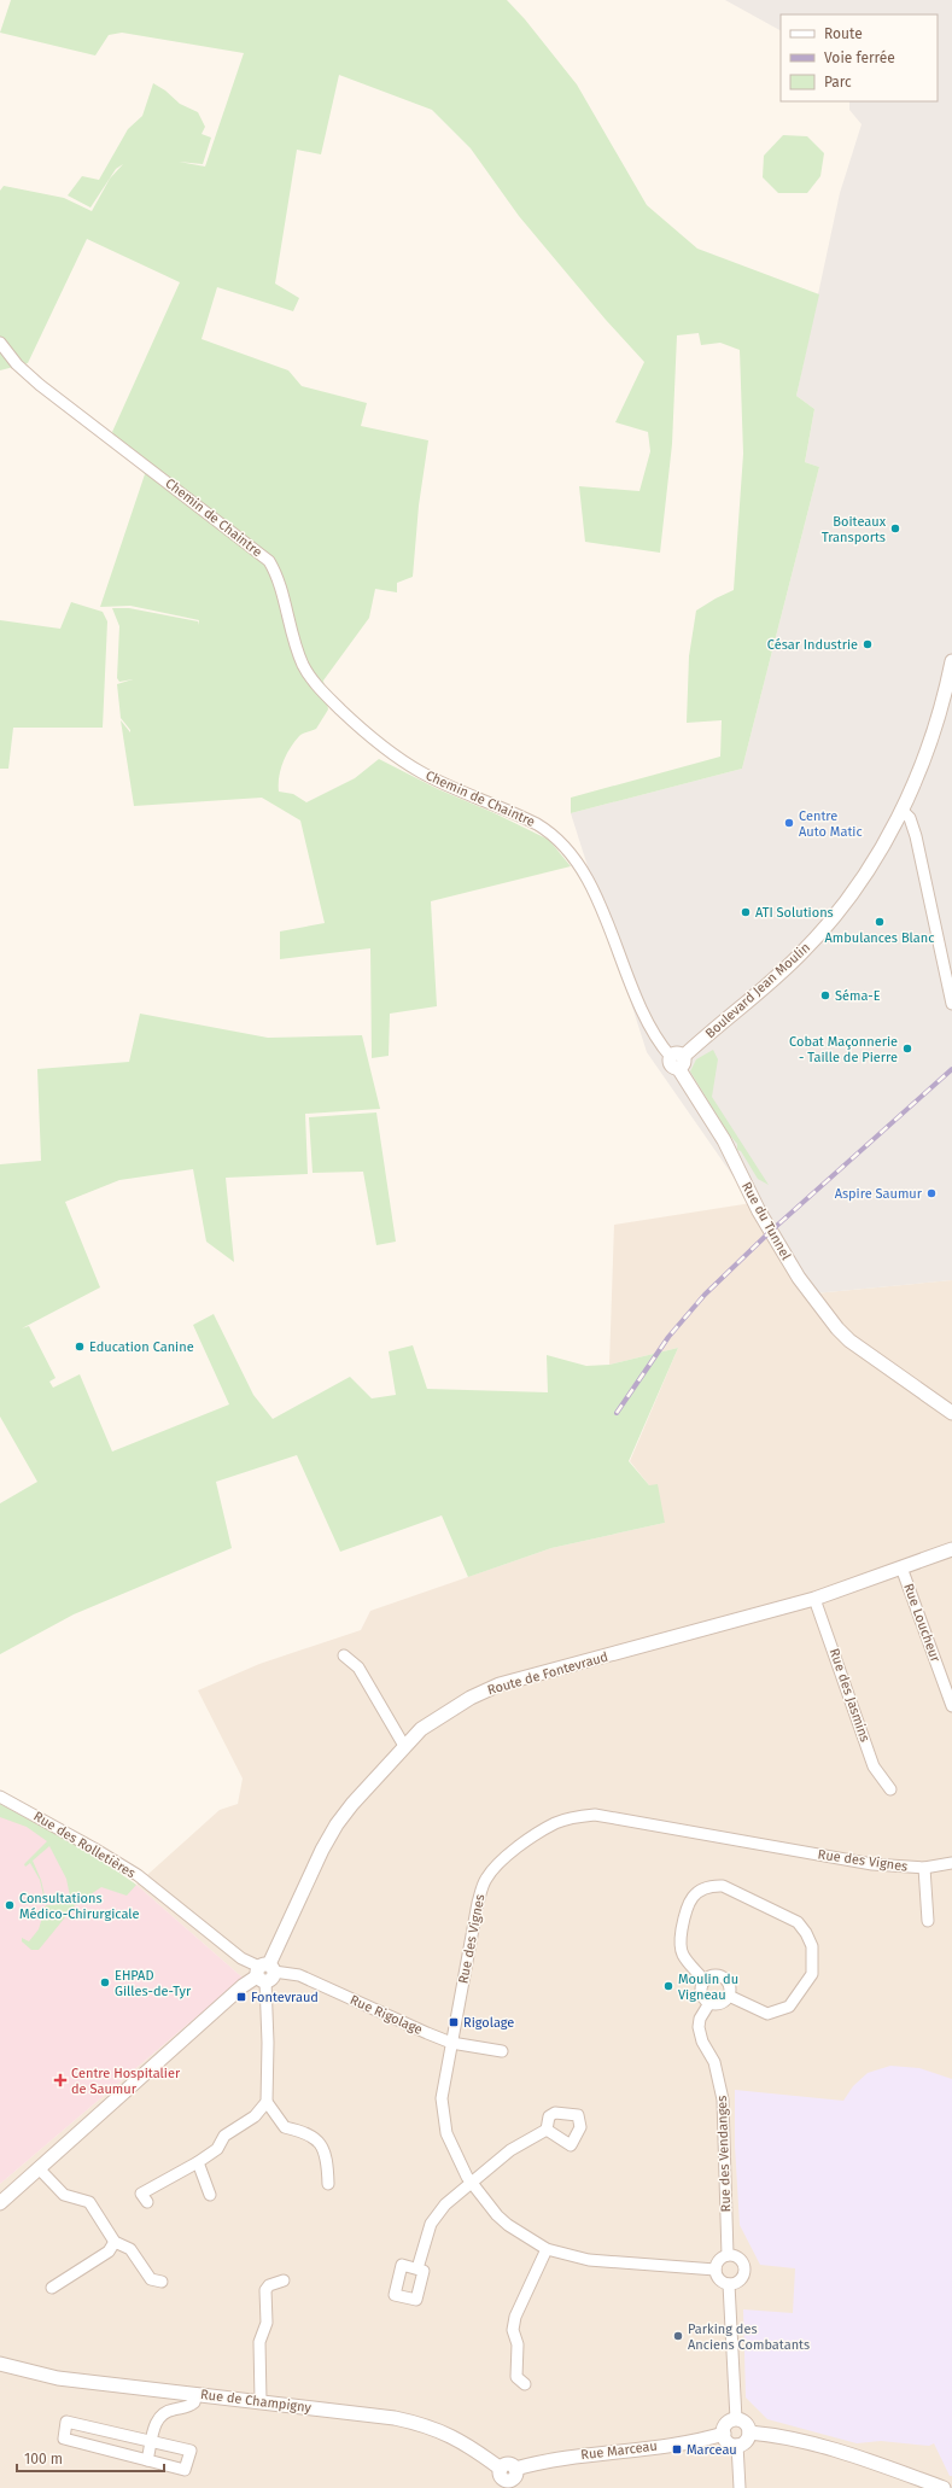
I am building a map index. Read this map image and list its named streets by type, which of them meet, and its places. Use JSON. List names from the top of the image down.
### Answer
{
  "streets": {
    "street": [
      "Chemin de Chaintre",
      "Boulevard Jean Moulin",
      "Rue du Tunnel",
      "Rue Loucheur",
      "Route de Fontevraud",
      "Rue des Jasmins",
      "Rue des Rolletières",
      "Rue des Vignes",
      "Rue Rigolage",
      "Rue des Vendanges",
      "Rue de Champigny",
      "Rue Marceau"
    ]
  },
  "crossings": [
    ["Chemin de Chaintre", "Boulevard Jean Moulin"],
    ["Chemin de Chaintre", "Rue du Tunnel"],
    ["Boulevard Jean Moulin", "Rue du Tunnel"],
    ["Rue Loucheur", "Route de Fontevraud"],
    ["Route de Fontevraud", "Rue des Jasmins"],
    ["Route de Fontevraud", "Rue des Rolletières"],
    ["Route de Fontevraud", "Rue Rigolage"],
    ["Rue des Rolletières", "Rue Rigolage"],
    ["Rue des Vignes", "Rue Rigolage"],
    ["Rue des Vignes", "Rue des Vendanges"],
    ["Rue de Champigny", "Rue Marceau"]
  ],
  "places": {
    "other": [
      "Boiteaux Transports",
      "César Industrie",
      "Centre Auto Matic",
      "ATI Solutions",
      "Ambulances Blanc",
      "Séma-E",
      "Cobat Maçonnerie - Taille de Pierre",
      "Aspire Saumur",
      "Education Canine",
      "Consultations Médico-Chirurgicale",
      "EHPAD Gilles-de-Tyr",
      "Moulin du Vigneau",
      "Parking des Anciens Combatants"
    ],
    "transit": ["Fontevraud", "Rigolage", "Marceau"],
    "health": ["Centre Hospitalier de Saumur"]
  },
  "legend": ["Route", "Voie ferrée", "Parc"],
  "scale_bar": "100 m"
}
